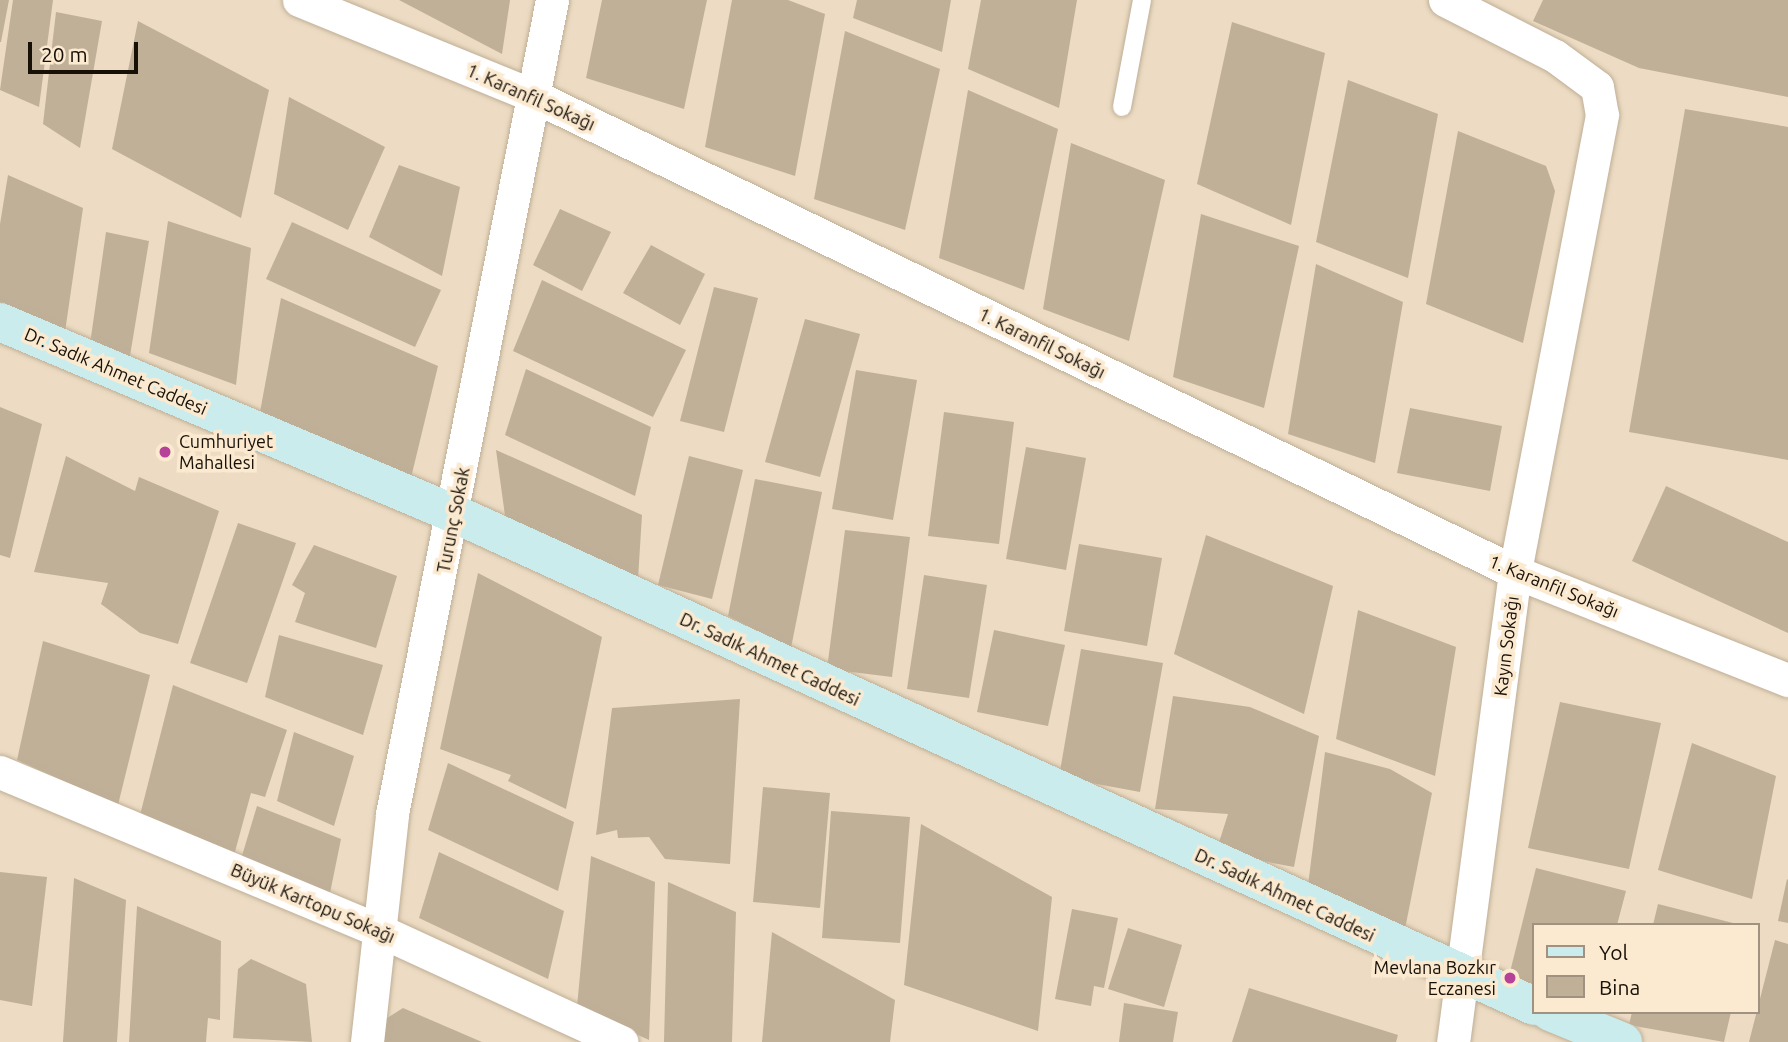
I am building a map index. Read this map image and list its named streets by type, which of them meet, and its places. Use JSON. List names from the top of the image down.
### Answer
{
  "streets": {
    "street": [
      "1. Karanfil Sokağı",
      "Dr. Sadık Ahmet Caddesi",
      "Turunç Sokak",
      "Kayın Sokağı",
      "Büyük Kartopu Sokağı"
    ]
  },
  "crossings": [
    ["1. Karanfil Sokağı", "Turunç Sokak"],
    ["1. Karanfil Sokağı", "Kayın Sokağı"],
    ["Dr. Sadık Ahmet Caddesi", "Turunç Sokak"],
    ["Dr. Sadık Ahmet Caddesi", "Kayın Sokağı"],
    ["Turunç Sokak", "Büyük Kartopu Sokağı"]
  ],
  "places": ["Cumhuriyet Mahallesi", "Mevlana Bozkır Eczanesi"],
  "legend": ["Yol", "Bina"],
  "scale_bar": "20 m"
}
